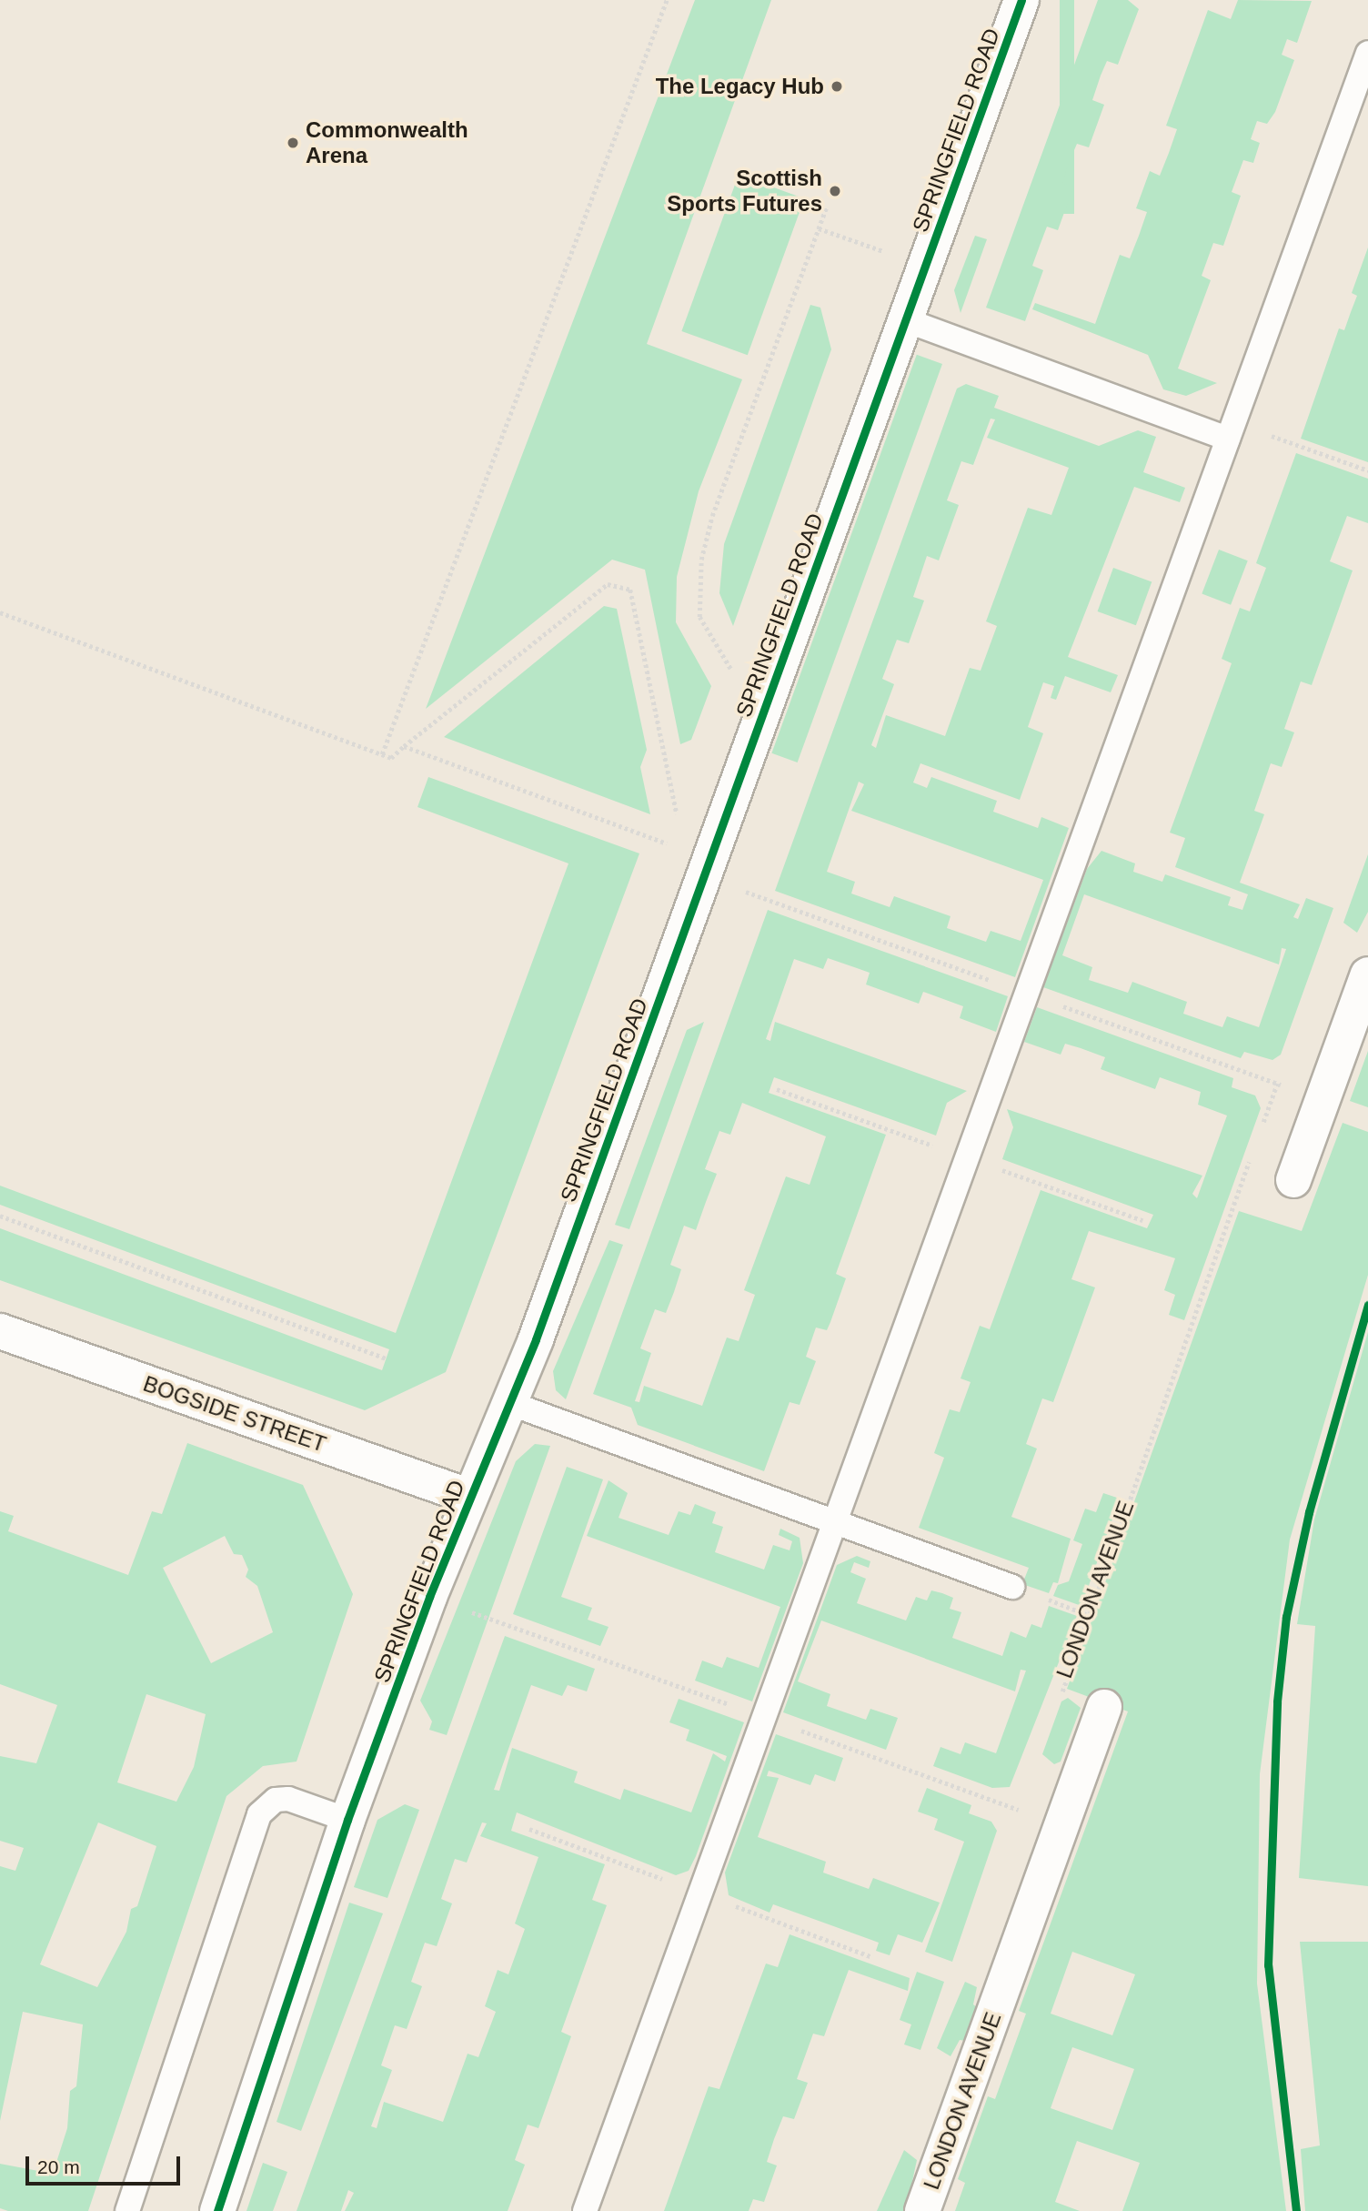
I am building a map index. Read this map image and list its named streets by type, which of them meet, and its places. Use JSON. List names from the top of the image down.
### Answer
{
  "streets": {
    "street": ["SPRINGFIELD ROAD", "BOGSIDE STREET", "LONDON AVENUE"]
  },
  "crossings": [
    ["SPRINGFIELD ROAD", "BOGSIDE STREET"]
  ],
  "places": ["The Legacy Hub", "Commonwealth Arena", "Scottish Sports Futures"],
  "scale_bar": "20 m"
}
